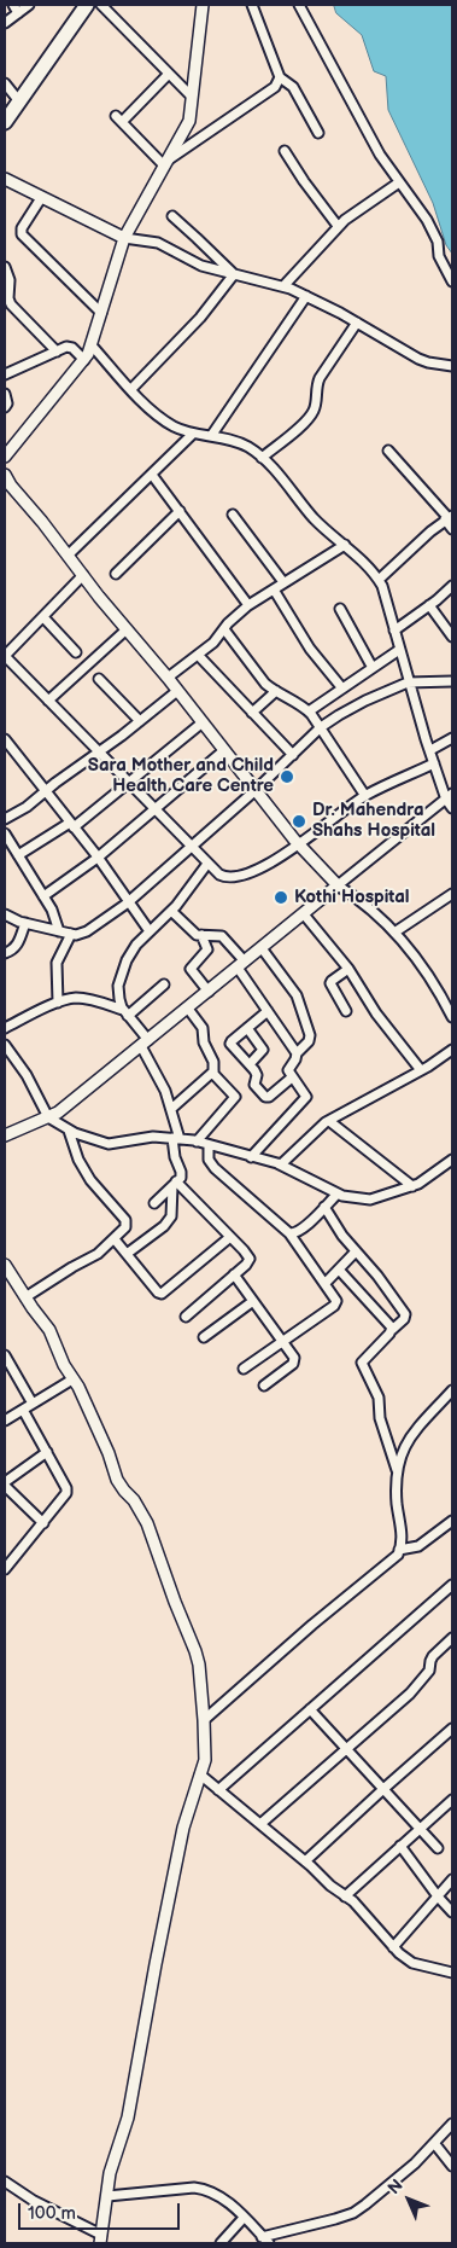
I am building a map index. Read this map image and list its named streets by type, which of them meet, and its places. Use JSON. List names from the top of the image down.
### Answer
{
  "places": ["Sara Mother and Child Health Care Centre", "Dr. Mahendra Shahs Hospital", "Kothi Hospital"],
  "scale_bar": "100 m",
  "north": "top left"
}
